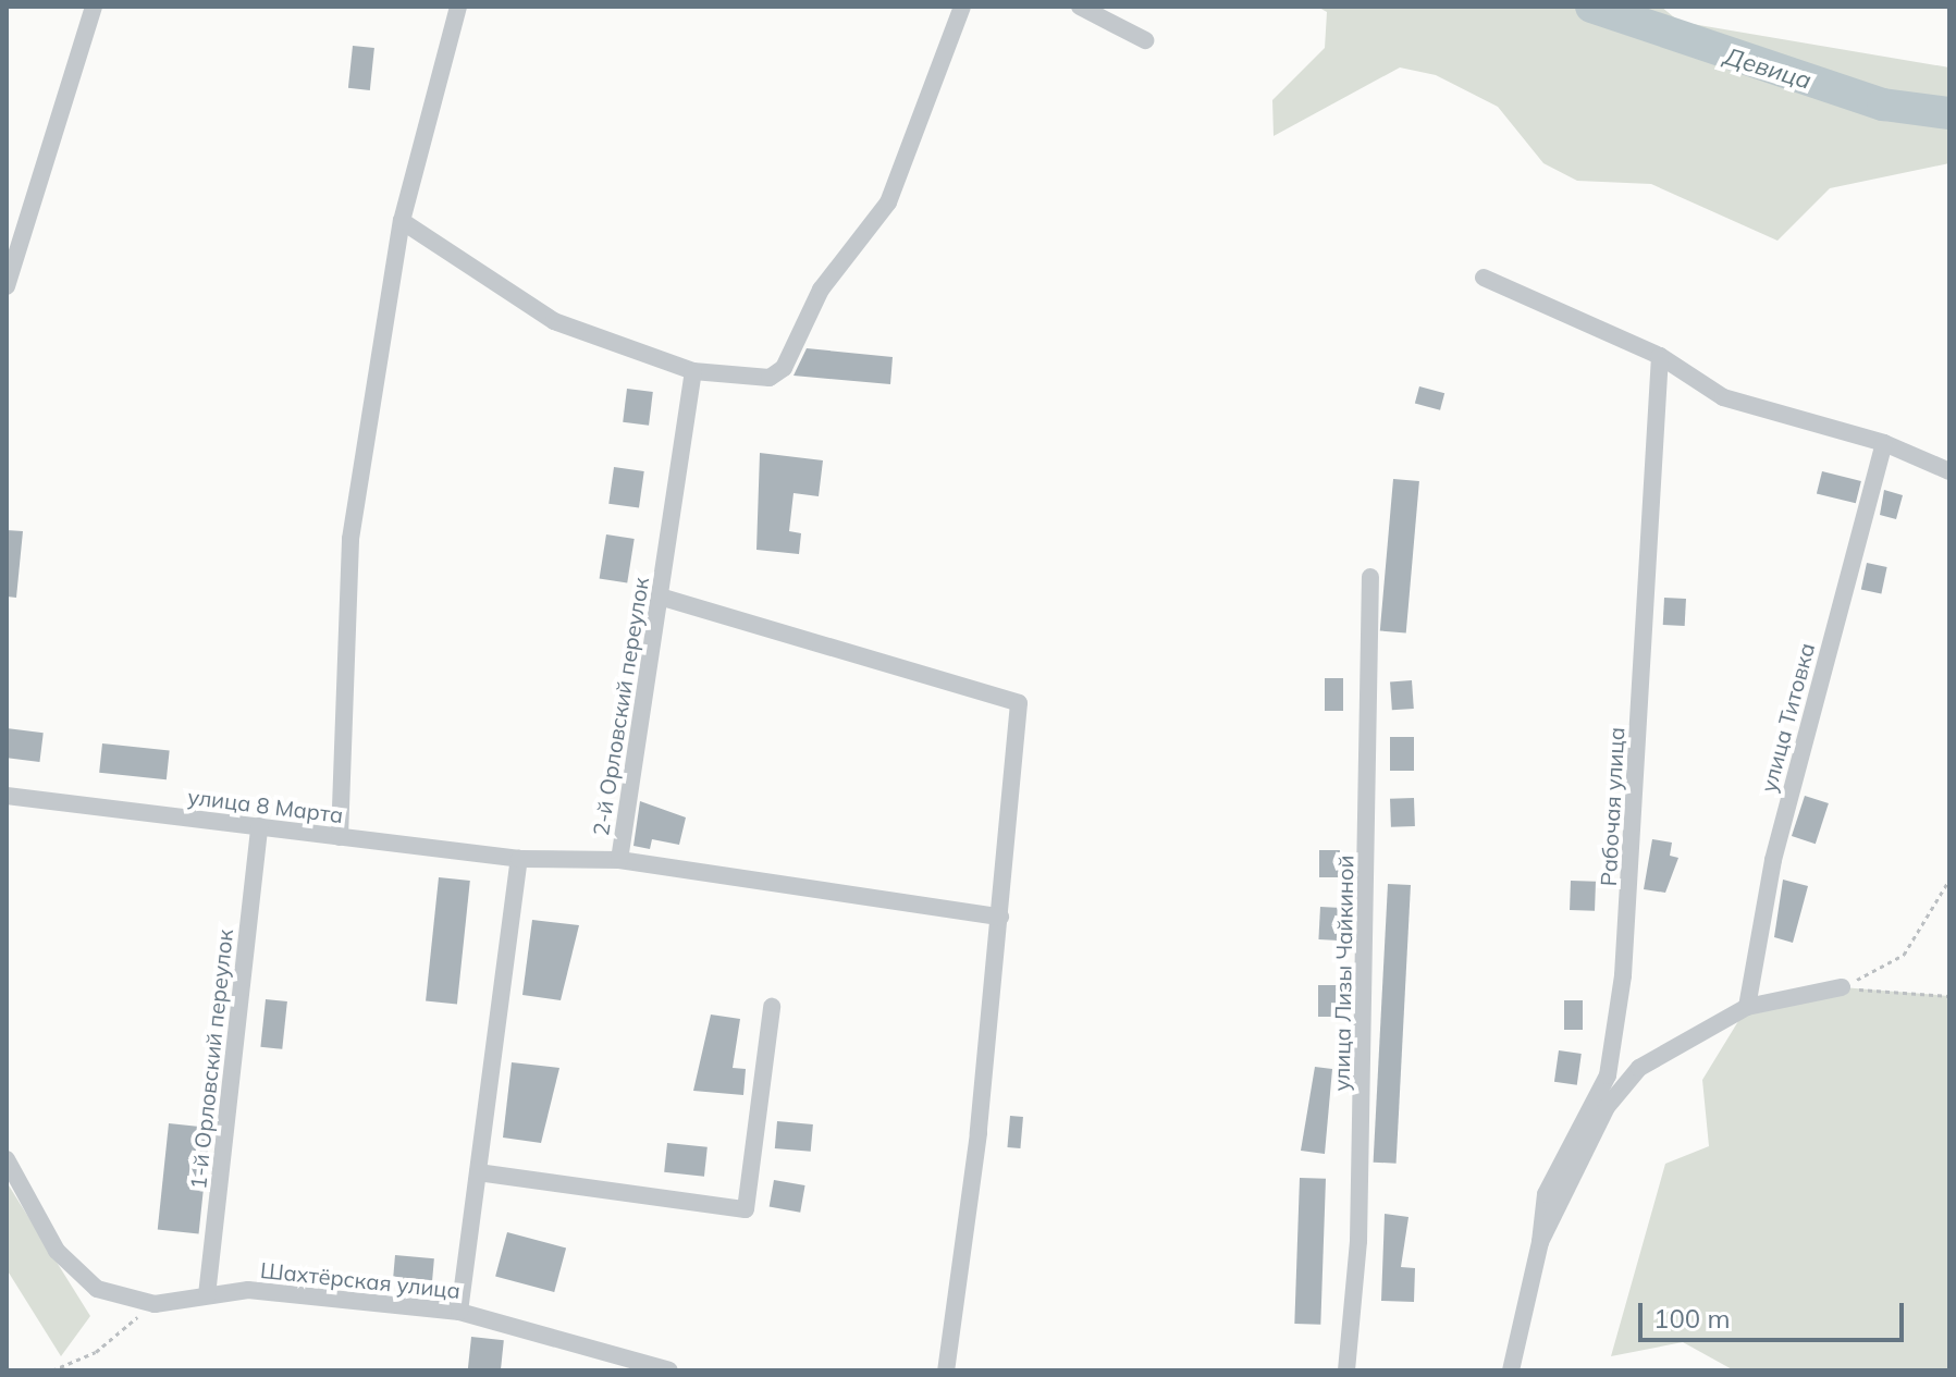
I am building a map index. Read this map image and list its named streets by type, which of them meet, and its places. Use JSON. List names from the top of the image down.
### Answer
{
  "streets": {
    "street": [
      "2-й Орловский переулок",
      "улица Титовка",
      "улица 8 Марта",
      "Рабочая улица",
      "улица Лизы Чайкиной",
      "1-й Орловский переулок",
      "Шахтёрская улица"
    ]
  },
  "crossings": [
    ["2-й Орловский переулок", "улица 8 Марта"],
    ["улица 8 Марта", "1-й Орловский переулок"],
    ["1-й Орловский переулок", "Шахтёрская улица"]
  ],
  "water": ["Девица"],
  "scale_bar": "100 m"
}
